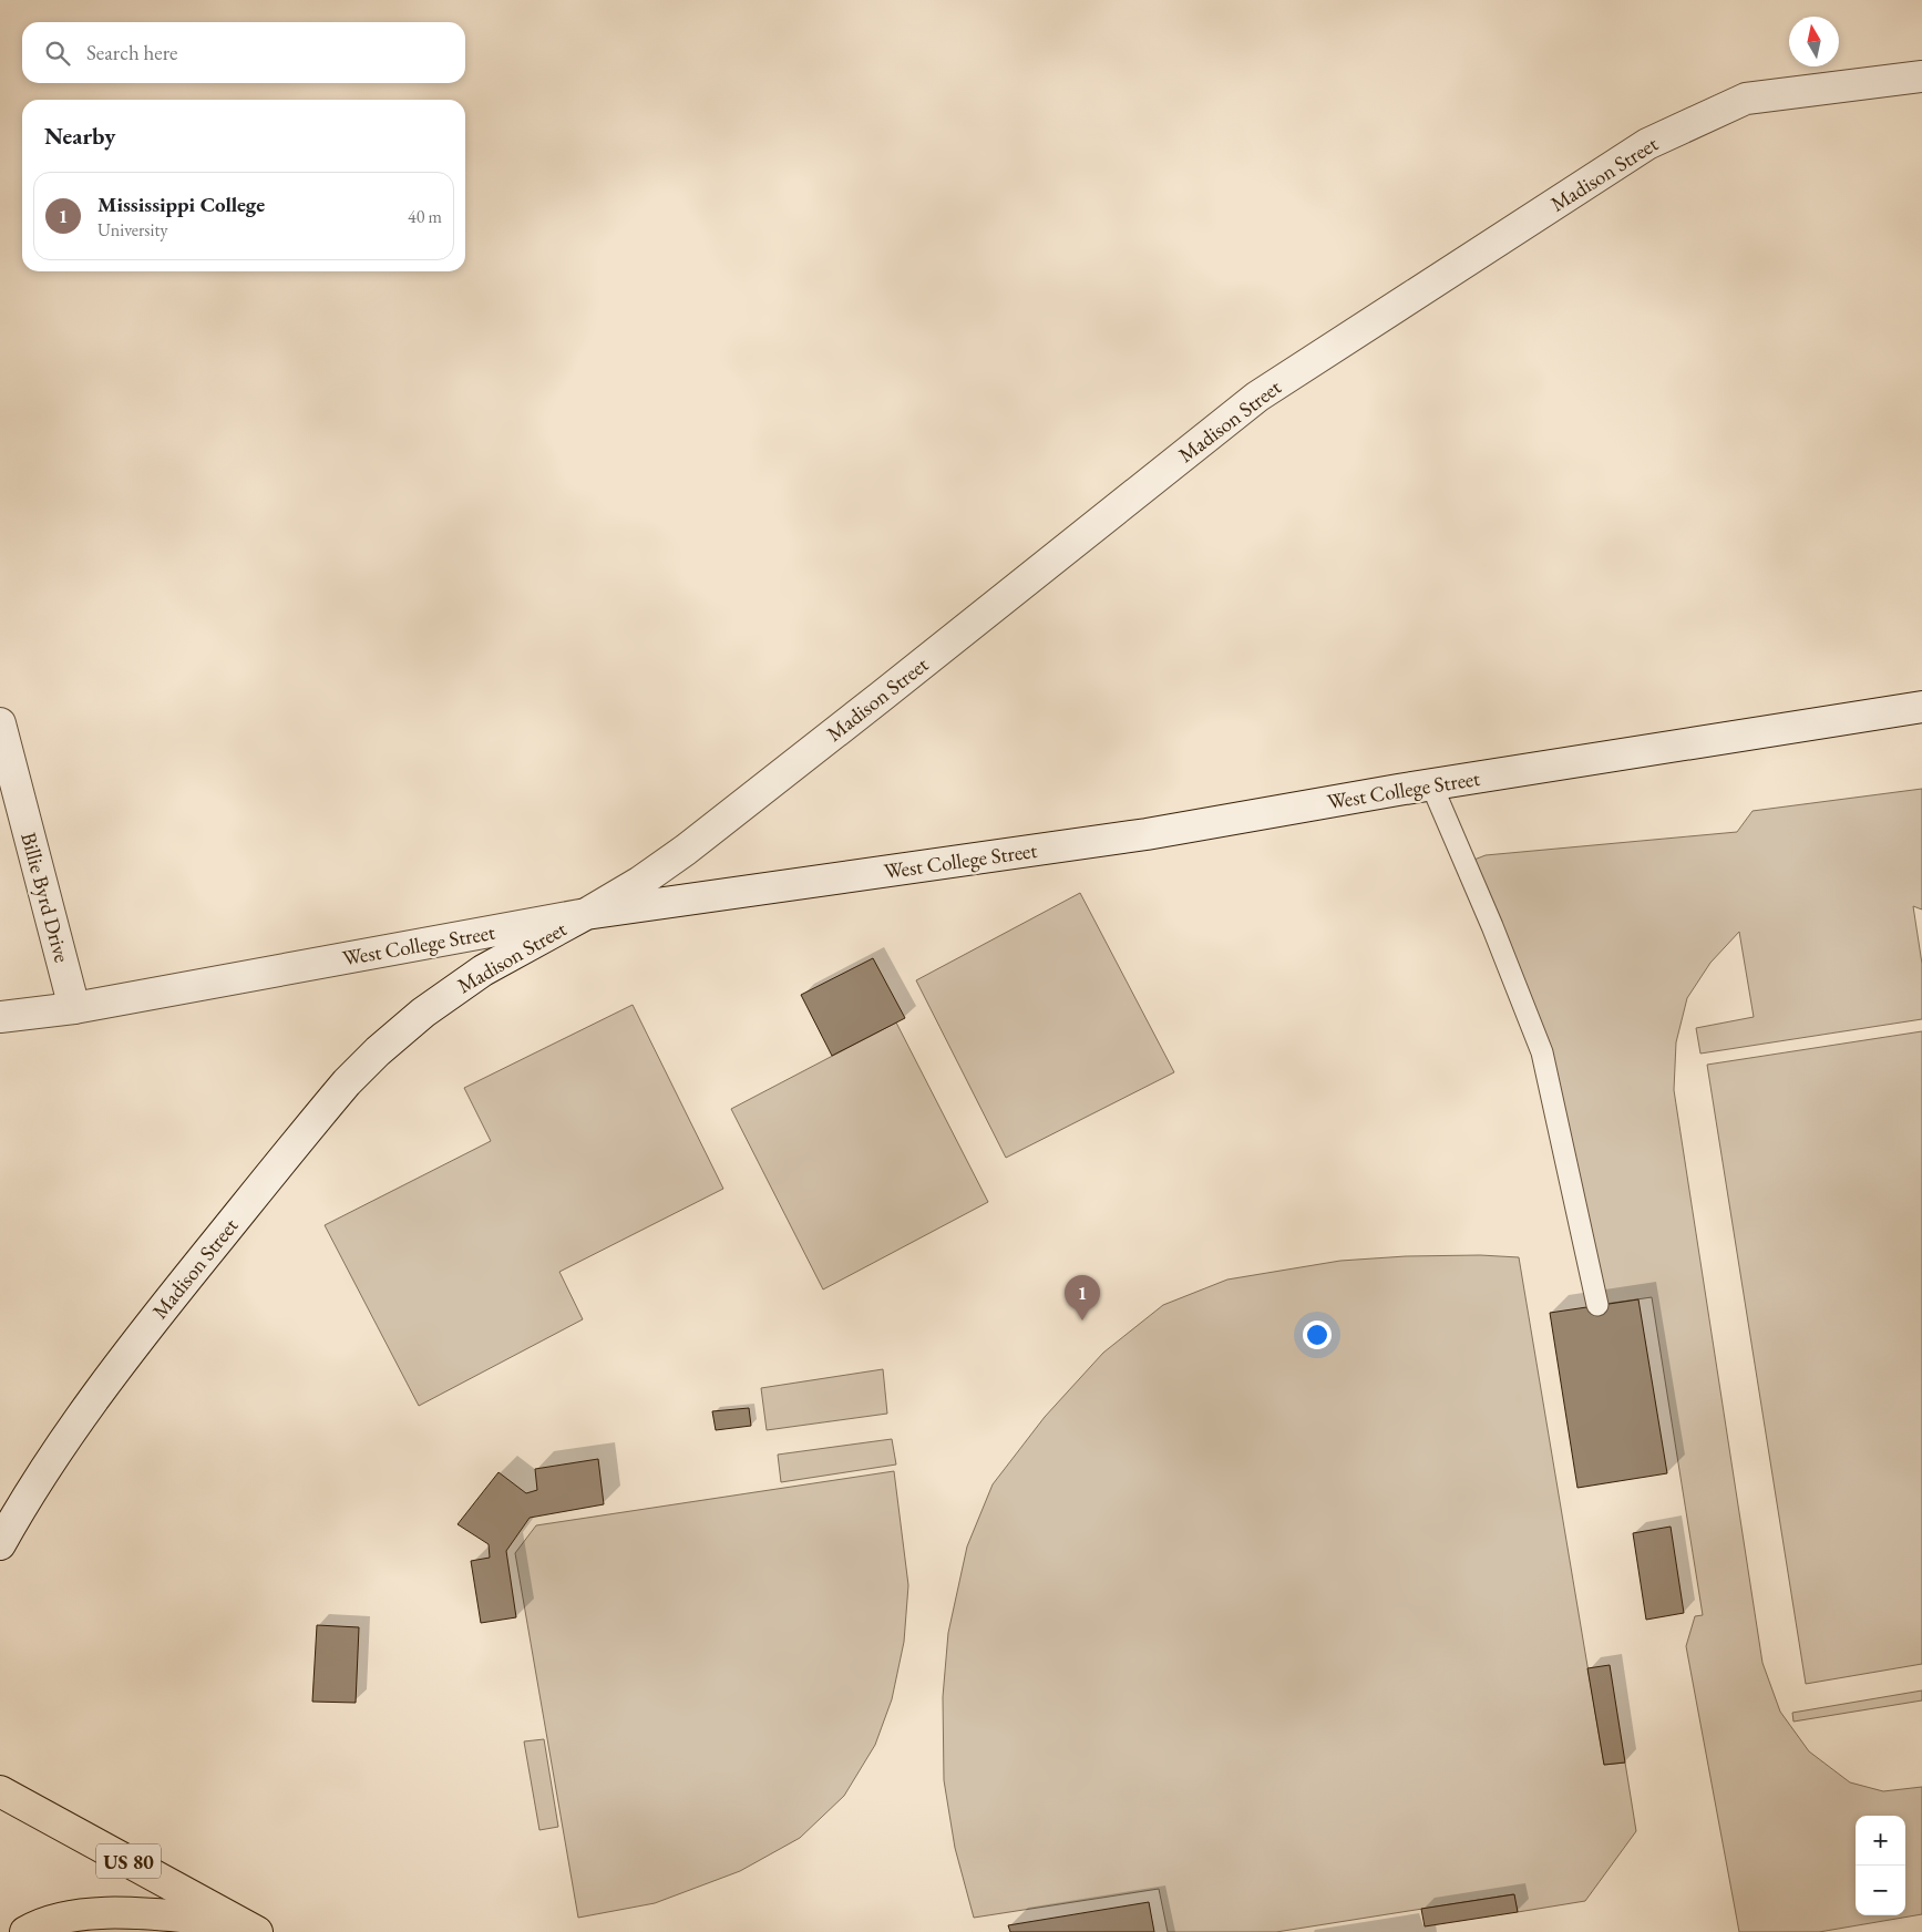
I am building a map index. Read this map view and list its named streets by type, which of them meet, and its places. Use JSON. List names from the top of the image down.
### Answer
{
  "streets": {
    "main road": ["US 80"],
    "street": ["Madison Street", "West College Street", "Billie Byrd Drive"]
  },
  "crossings": [
    ["Madison Street", "West College Street"],
    ["West College Street", "Billie Byrd Drive"]
  ],
  "north": "top",
  "page": {
    "search": "Search here",
    "heading": "Nearby",
    "list": [
      {
        "mark": "1",
        "name": "Mississippi College",
        "note": "University",
        "value": "40 m"
      }
    ],
    "pins": "1",
    "map_buttons": ["+", "−"]
  }
}
